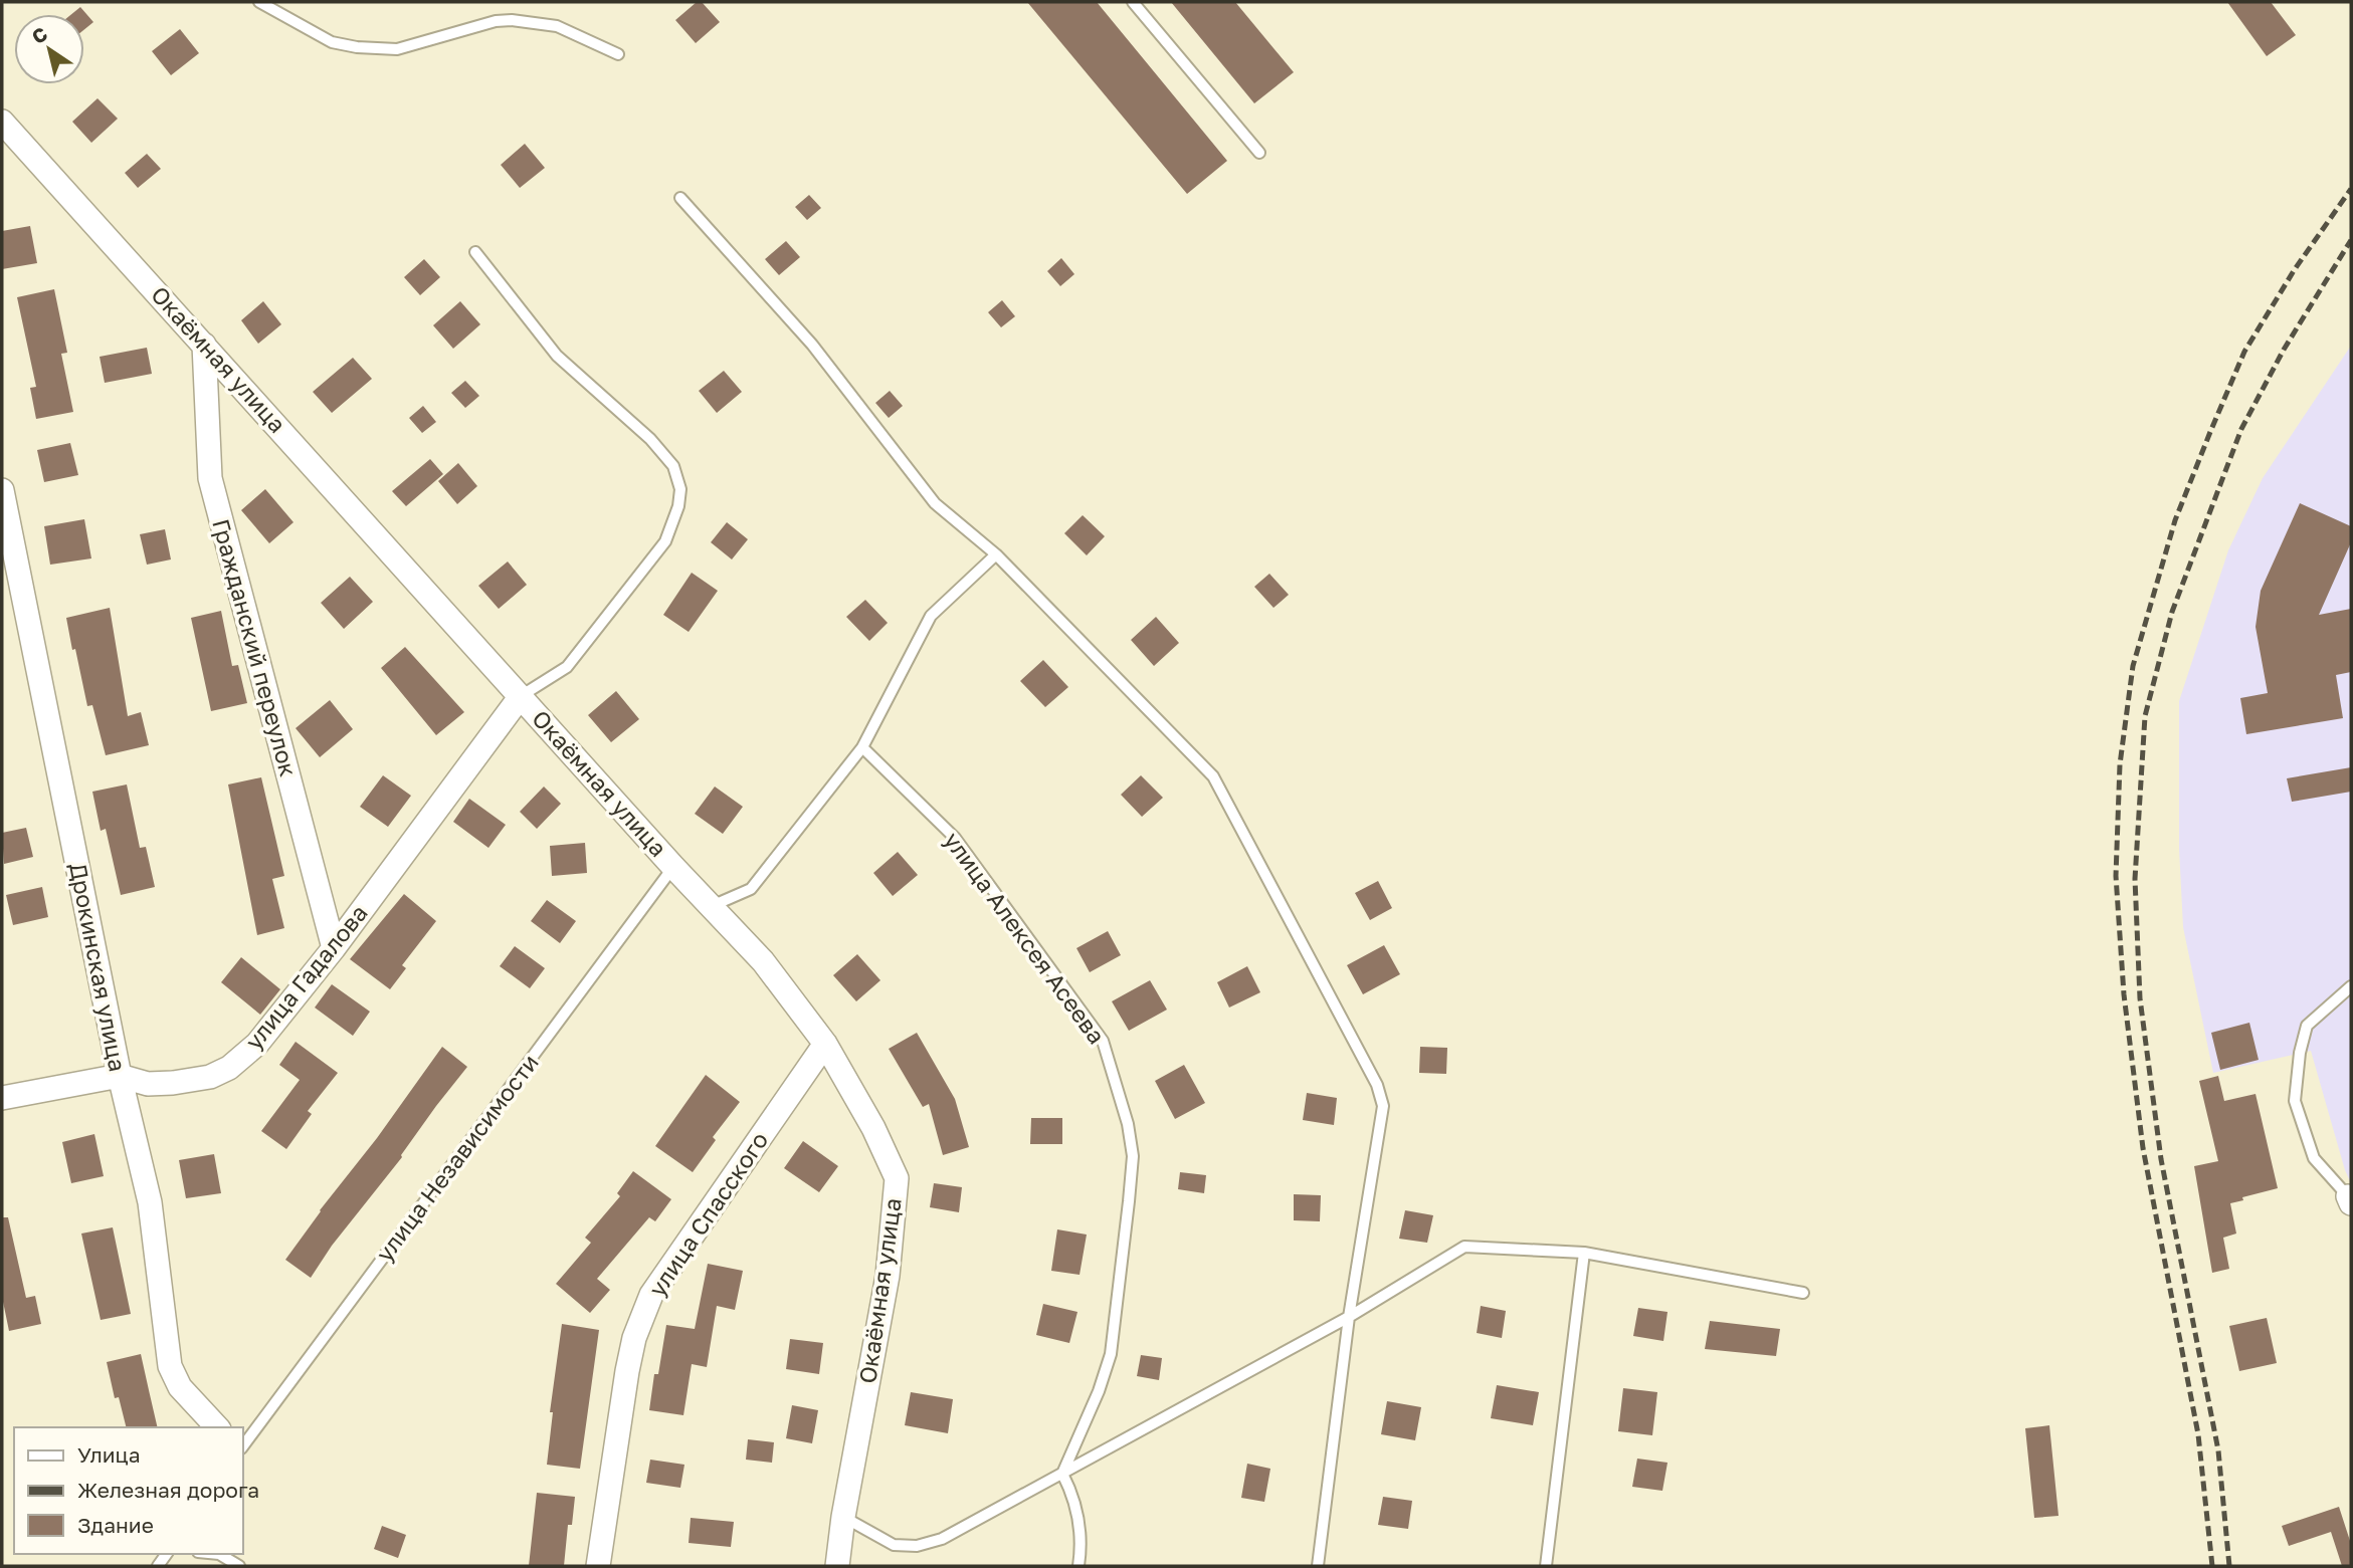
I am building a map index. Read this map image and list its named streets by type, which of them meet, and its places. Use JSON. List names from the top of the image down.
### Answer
{
  "streets": {
    "street": [
      "Окаёмная улица",
      "Гражданский переулок",
      "Дрокинская улица",
      "улица Гадалова",
      "улица Спасского"
    ],
    "lane": ["улица Алексея Асеева", "улица Независимости"]
  },
  "crossings": [
    ["Окаёмная улица", "Гражданский переулок"],
    ["Окаёмная улица", "улица Гадалова"],
    ["Окаёмная улица", "улица Независимости"],
    ["Окаёмная улица", "улица Спасского"],
    ["Гражданский переулок", "улица Гадалова"],
    ["Дрокинская улица", "улица Гадалова"]
  ],
  "legend": ["Улица", "Железная дорога", "Здание"],
  "north": "top left"
}
